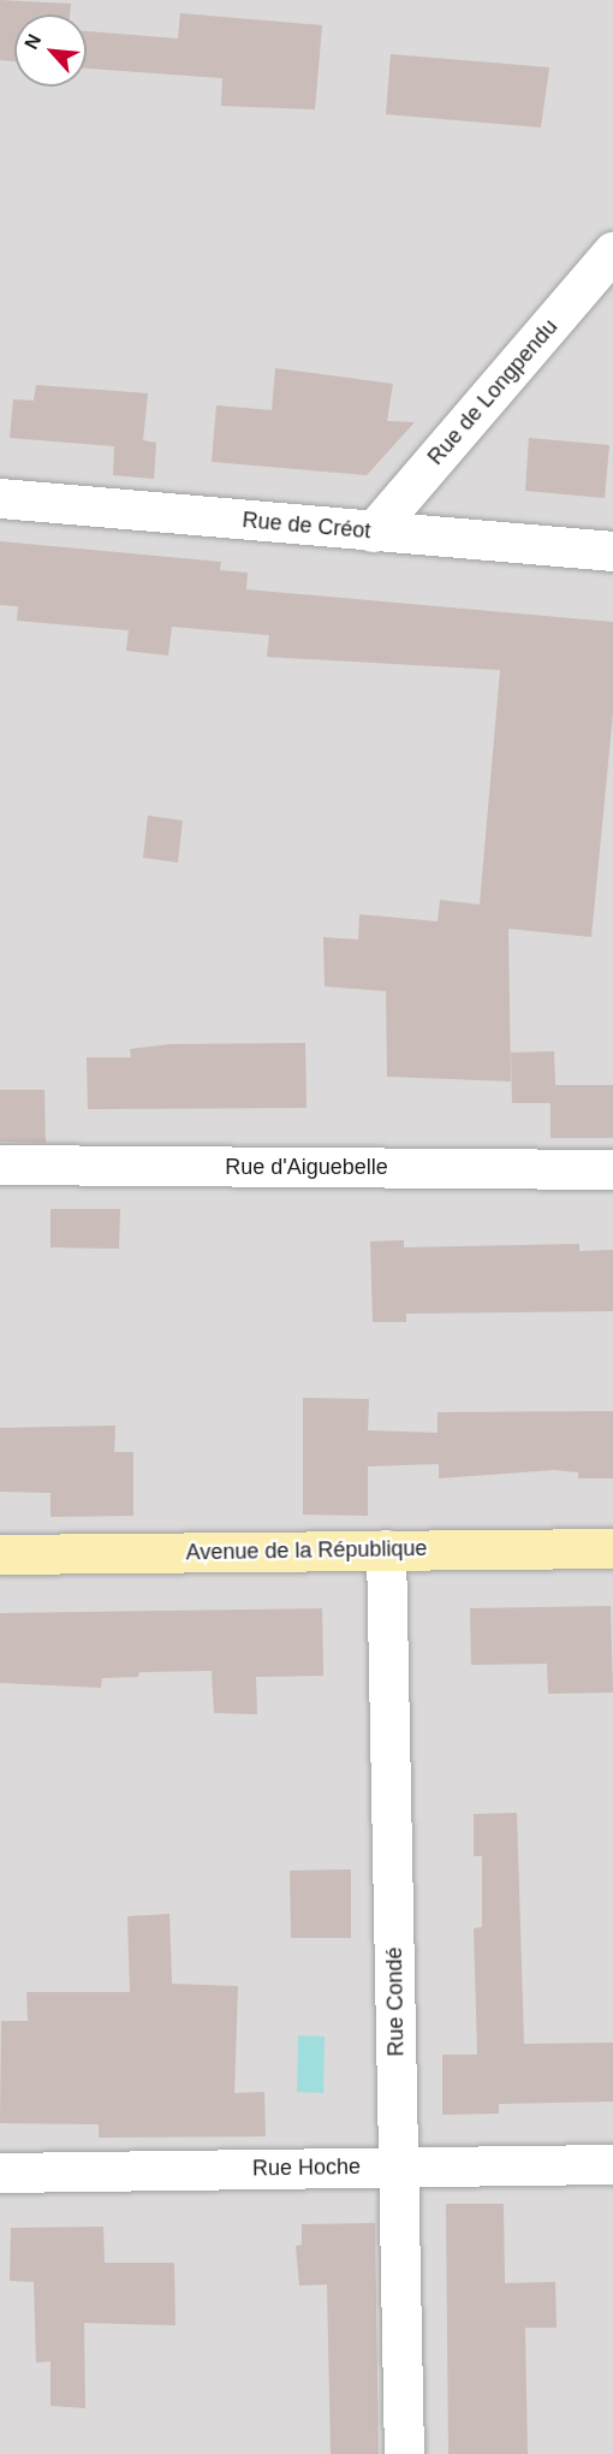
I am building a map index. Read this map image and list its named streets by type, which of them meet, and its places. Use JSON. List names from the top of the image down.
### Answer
{
  "streets": {
    "street": [
      "Rue de Longpendu",
      "Rue de Créot",
      "Rue d'Aiguebelle",
      "Avenue de la République",
      "Rue Condé",
      "Rue Hoche"
    ]
  },
  "crossings": [
    ["Rue de Longpendu", "Rue de Créot"],
    ["Avenue de la République", "Rue Condé"],
    ["Rue Condé", "Rue Hoche"]
  ],
  "north": "top left"
}
